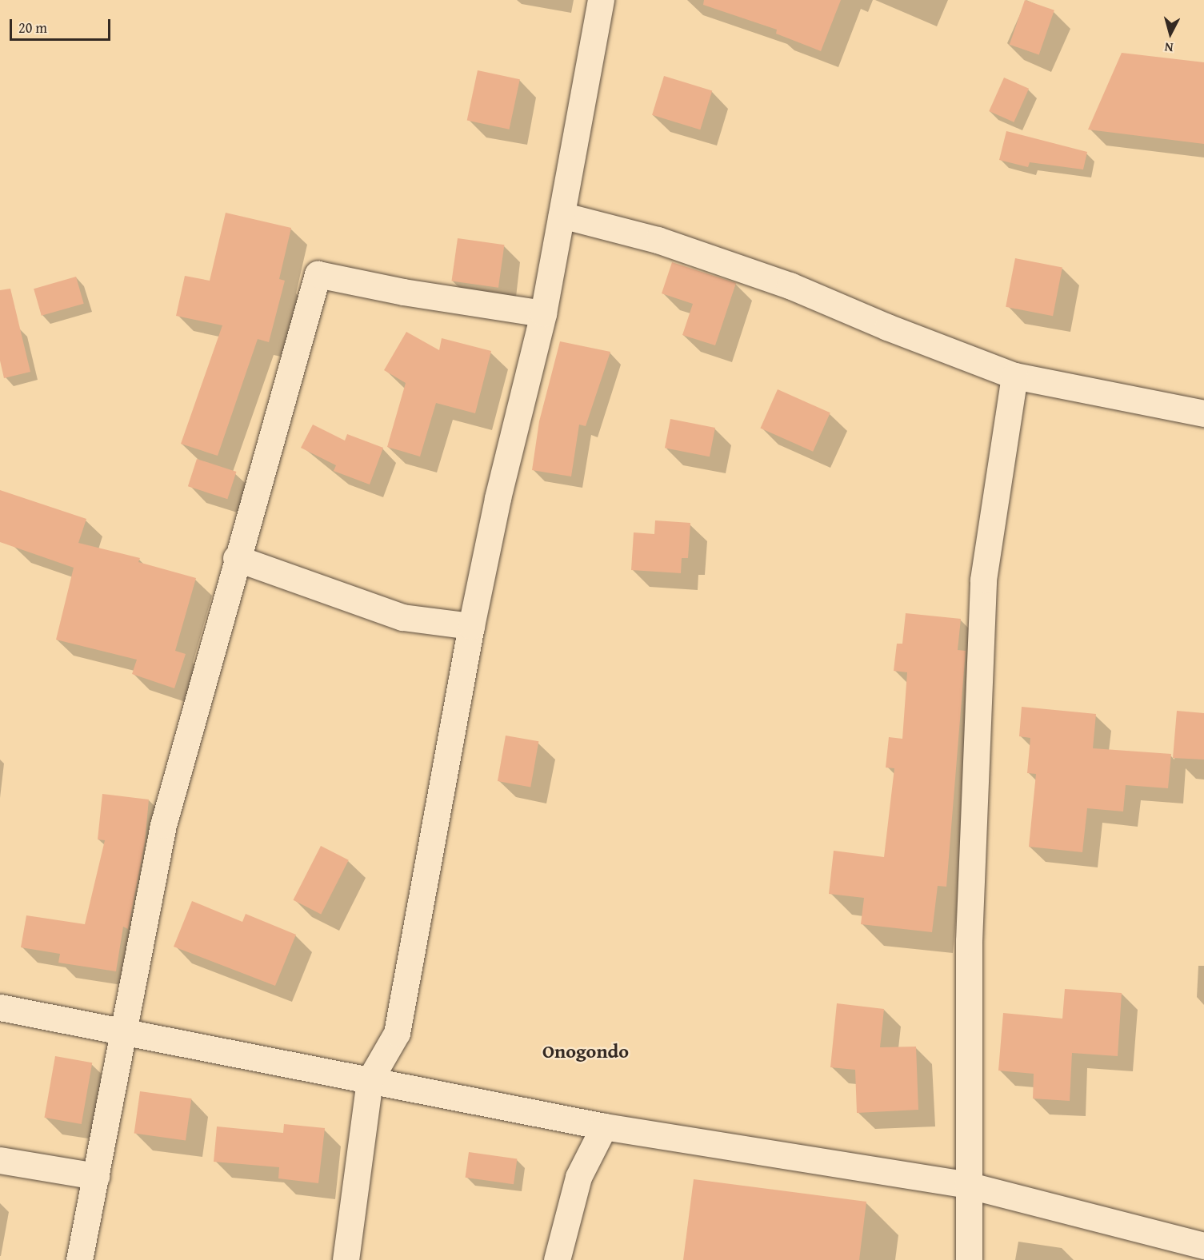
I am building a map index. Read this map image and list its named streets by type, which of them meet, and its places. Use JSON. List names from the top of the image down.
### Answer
{
  "districts": ["Onogondo"],
  "scale_bar": "20 m",
  "north": "bottom"
}
